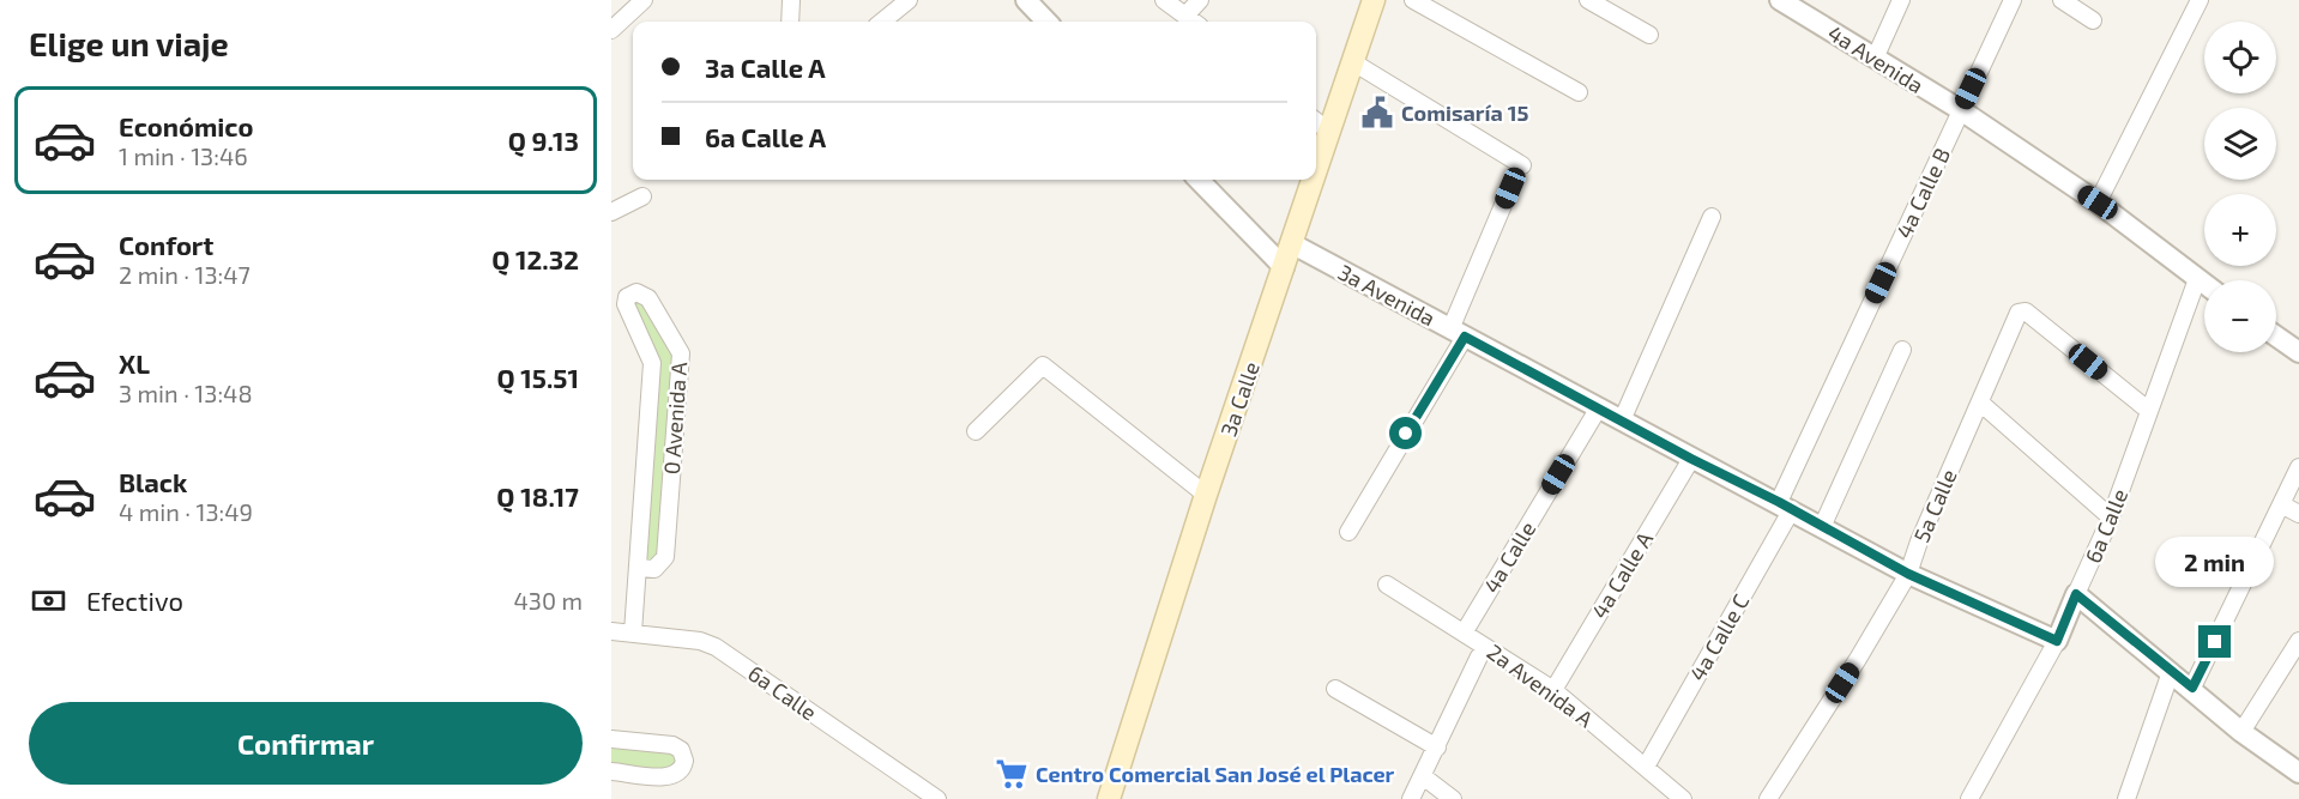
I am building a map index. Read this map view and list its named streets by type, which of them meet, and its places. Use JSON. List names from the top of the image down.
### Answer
{
  "streets": {
    "main road": ["3a Calle"],
    "street": [
      "4a Avenida",
      "4a Calle B",
      "3a Avenida",
      "0 Avenida A",
      "5a Calle",
      "6a Calle",
      "4a Calle",
      "4a Calle A",
      "4a Calle C",
      "2a Avenida A"
    ]
  },
  "crossings": [
    ["4a Avenida", "4a Calle B"],
    ["4a Avenida", "6a Calle"],
    ["4a Calle B", "3a Avenida"],
    ["4a Calle B", "4a Calle C"],
    ["3a Avenida", "3a Calle"],
    ["3a Avenida", "5a Calle"],
    ["3a Avenida", "6a Calle"],
    ["3a Avenida", "4a Calle"],
    ["3a Avenida", "4a Calle A"],
    ["3a Avenida", "4a Calle C"],
    ["0 Avenida A", "6a Calle"],
    ["5a Calle", "6a Calle"],
    ["4a Calle", "2a Avenida A"],
    ["4a Calle A", "2a Avenida A"],
    ["4a Calle C", "2a Avenida A"]
  ],
  "places": {
    "public building": ["Comisaría 15"],
    "supermarket": ["Centro Comercial San José el Placer"]
  },
  "page": {
    "heading": "Elige un viaje",
    "map_buttons": ["+", "−"],
    "banner": ["3a Calle A", "6a Calle A"],
    "list": [
      {
        "name": "Económico",
        "note": "1 min · 13:46",
        "value": "Q 9.13"
      },
      {
        "name": "Confort",
        "note": "2 min · 13:47",
        "value": "Q 12.32"
      },
      {
        "name": "XL",
        "note": "3 min · 13:48",
        "value": "Q 15.51"
      },
      {
        "name": "Black",
        "note": "4 min · 13:49",
        "value": "Q 18.17"
      }
    ],
    "bubble": "2 min",
    "pay": ["Efectivo", "430 m"],
    "buttons": "Confirmar"
  }
}
